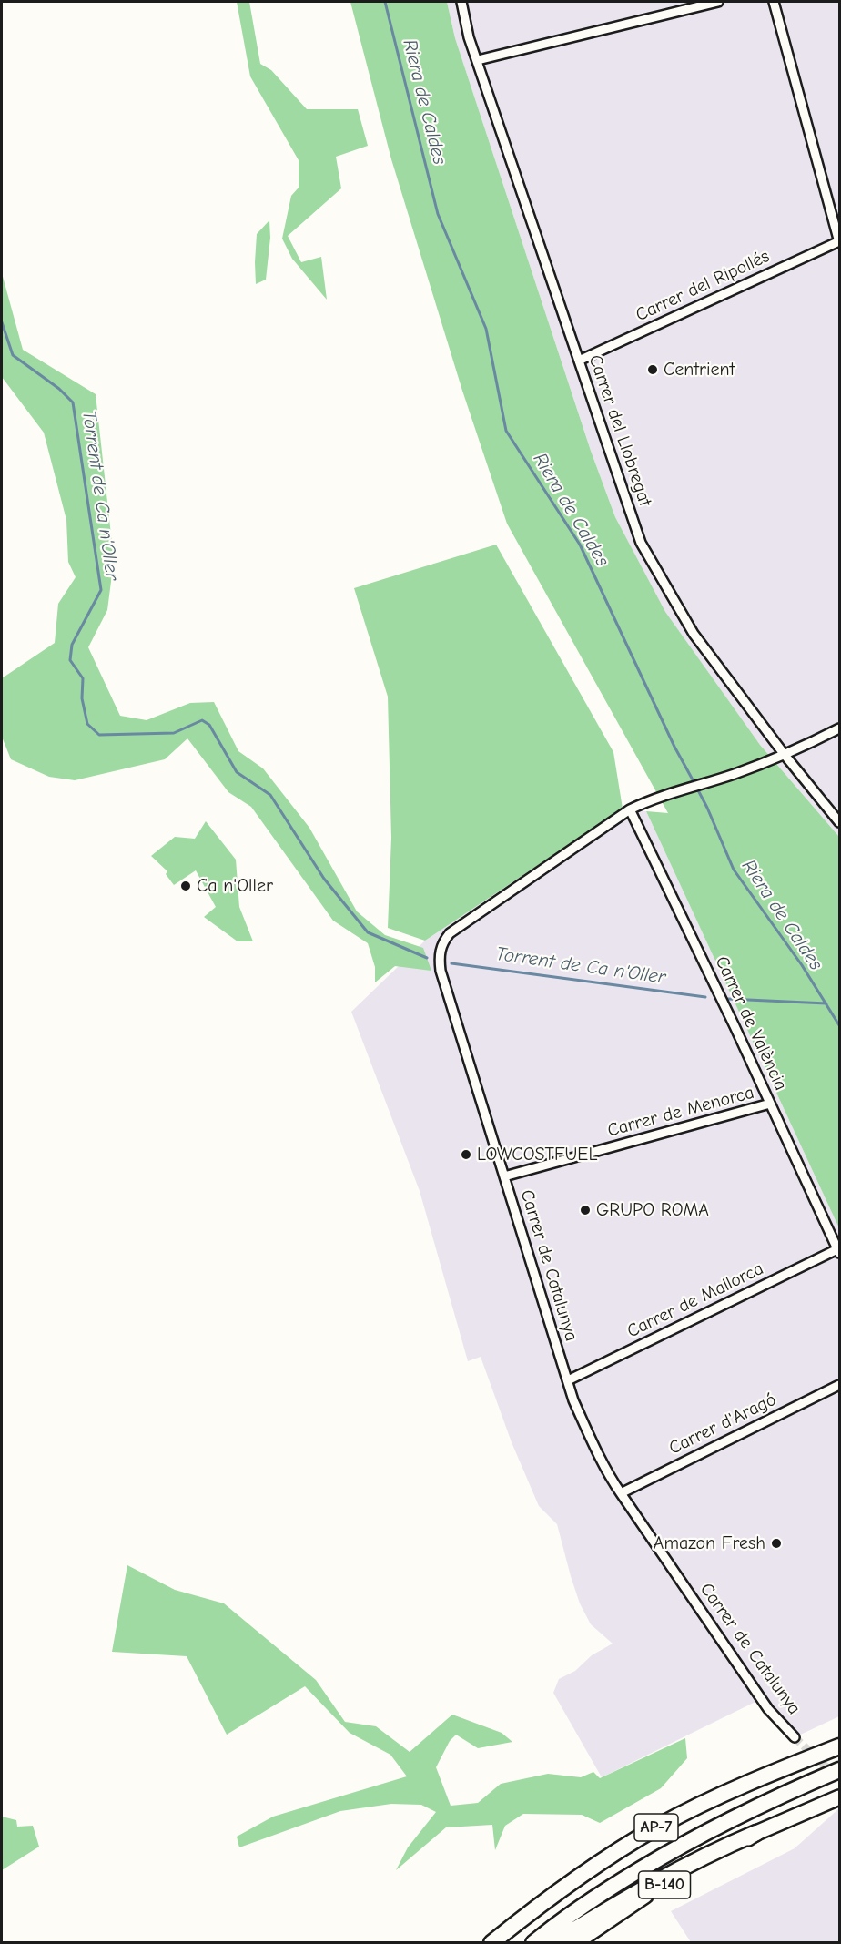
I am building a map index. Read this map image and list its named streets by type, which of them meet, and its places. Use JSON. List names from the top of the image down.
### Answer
{
  "streets": {
    "highway": ["AP-7", "B-140"],
    "street": [
      "Carrer del Ripollés",
      "Carrer del Llobregat",
      "Carrer de València",
      "Carrer de Menorca",
      "Carrer de Catalunya",
      "Carrer de Mallorca",
      "Carrer d'Aragó"
    ]
  },
  "crossings": [
    ["Carrer del Ripollés", "Carrer del Llobregat"],
    ["Carrer del Llobregat", "Carrer de Catalunya"],
    ["Carrer de València", "Carrer de Menorca"],
    ["Carrer de València", "Carrer de Catalunya"],
    ["Carrer de València", "Carrer de Mallorca"],
    ["Carrer de Menorca", "Carrer de Catalunya"],
    ["Carrer de Catalunya", "Carrer de Mallorca"],
    ["Carrer de Catalunya", "Carrer d'Aragó"]
  ],
  "water": ["Riera de Caldes", "Torrent de Ca n'Oller"],
  "places": [
    "Centrient",
    "Ca n'Oller",
    "LOWCOSTFUEL",
    "GRUPO ROMA",
    "Amazon Fresh"
  ]
}
